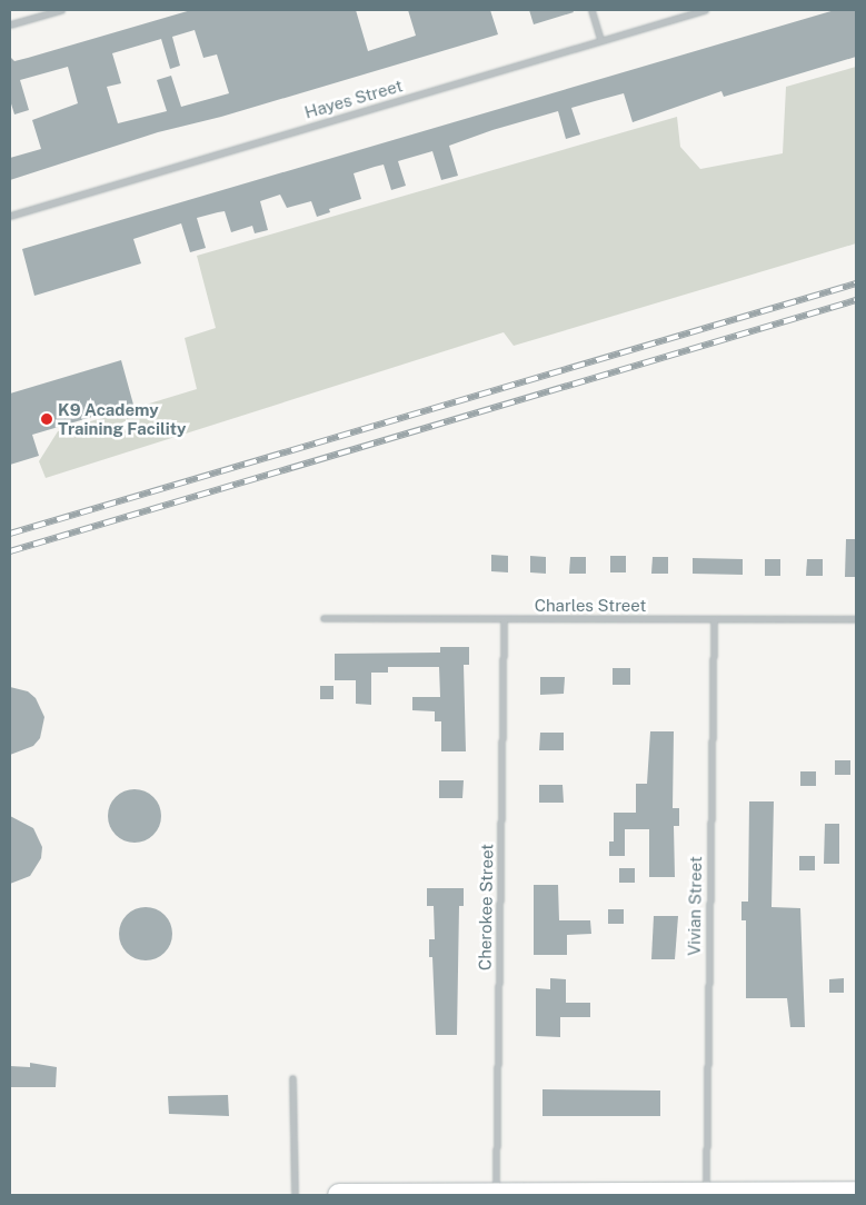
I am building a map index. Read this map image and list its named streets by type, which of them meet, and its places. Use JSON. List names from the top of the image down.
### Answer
{
  "streets": {
    "street": [
      "Hayes Street",
      "Charles Street",
      "Vivian Street",
      "Cherokee Street"
    ]
  },
  "crossings": [
    ["Charles Street", "Vivian Street"],
    ["Charles Street", "Cherokee Street"]
  ],
  "places": ["K9 Academy Training Facility"]
}
